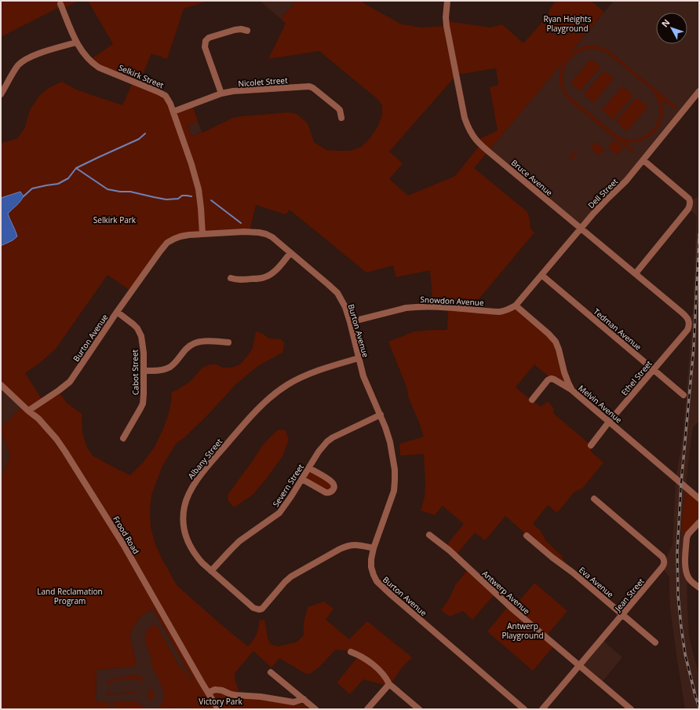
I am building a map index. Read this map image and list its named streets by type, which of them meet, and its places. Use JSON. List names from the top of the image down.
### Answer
{
  "streets": {
    "street": [
      "Selkirk Street",
      "Nicolet Street",
      "Bruce Avenue",
      "Dell Street",
      "Snowdon Avenue",
      "Tedman Avenue",
      "Burton Avenue",
      "Cabot Street",
      "Ethel Street",
      "Melvin Avenue",
      "Albany Street",
      "Severn Street",
      "Frood Road",
      "Eva Avenue",
      "Antwerp Avenue",
      "Jean Street"
    ]
  },
  "crossings": [
    ["Selkirk Street", "Nicolet Street"],
    ["Selkirk Street", "Burton Avenue"],
    ["Bruce Avenue", "Dell Street"],
    ["Bruce Avenue", "Ethel Street"],
    ["Dell Street", "Snowdon Avenue"],
    ["Dell Street", "Tedman Avenue"],
    ["Dell Street", "Melvin Avenue"],
    ["Snowdon Avenue", "Burton Avenue"],
    ["Snowdon Avenue", "Melvin Avenue"],
    ["Tedman Avenue", "Ethel Street"],
    ["Burton Avenue", "Cabot Street"],
    ["Burton Avenue", "Albany Street"],
    ["Burton Avenue", "Severn Street"],
    ["Burton Avenue", "Frood Road"],
    ["Ethel Street", "Melvin Avenue"],
    ["Albany Street", "Severn Street"],
    ["Eva Avenue", "Jean Street"],
    ["Antwerp Avenue", "Jean Street"]
  ],
  "parks": [
    "Ryan Heights Playground",
    "Selkirk Park",
    "Land Reclamation Program",
    "Antwerp Playground",
    "Victory Park"
  ],
  "north": "top left"
}
